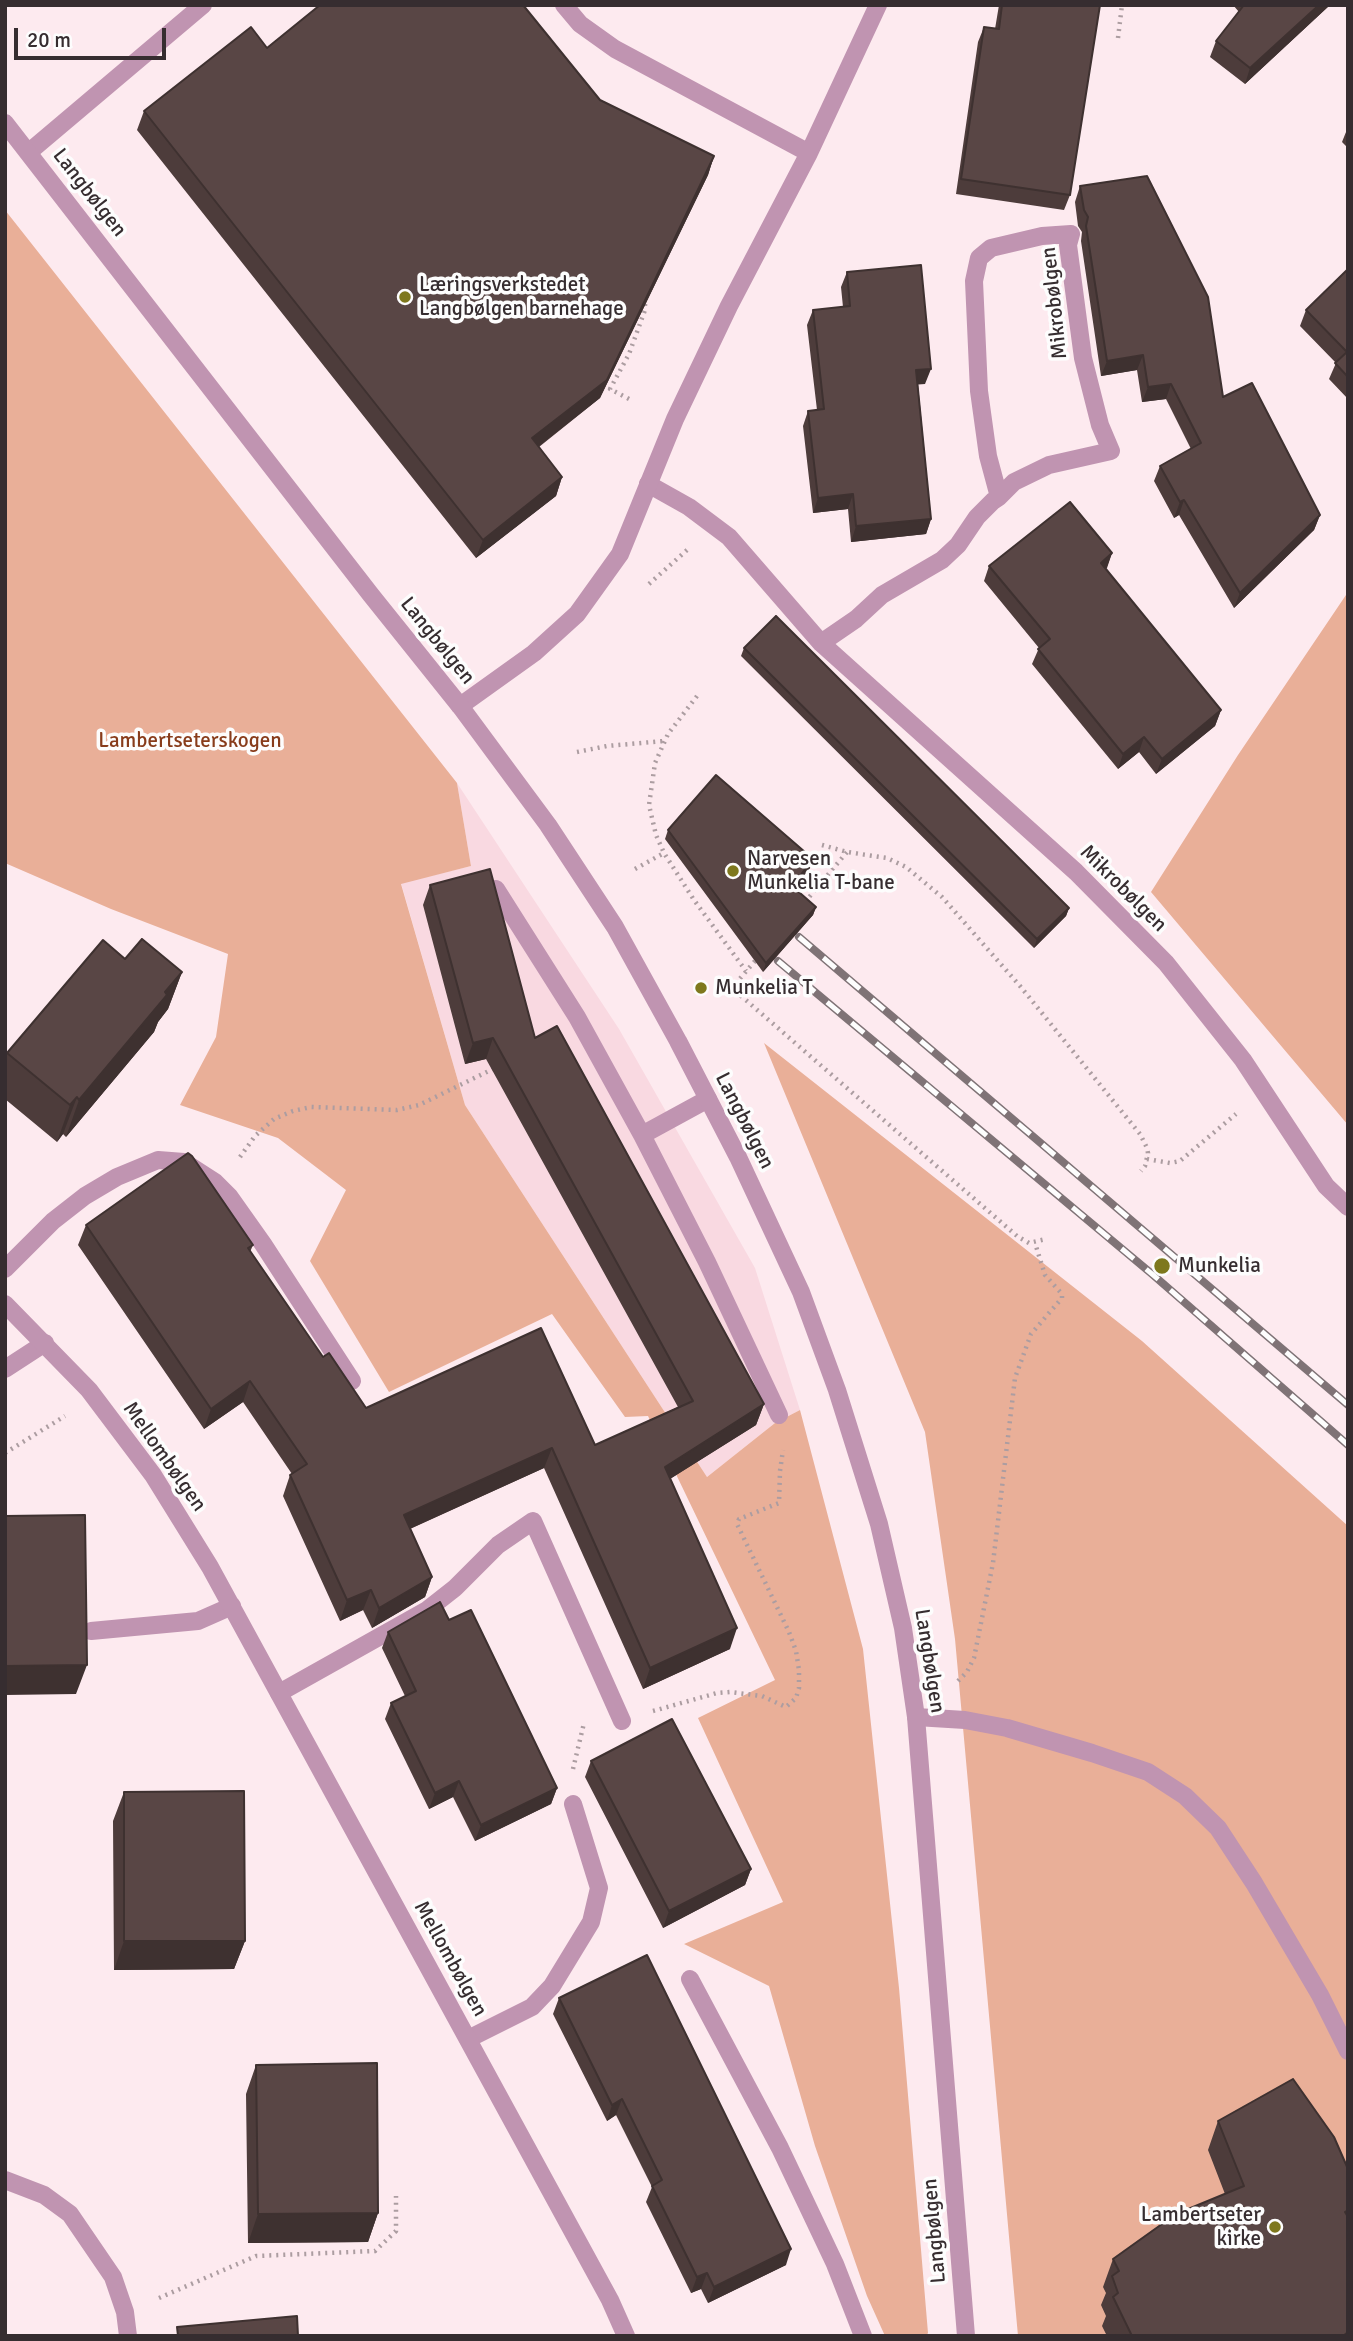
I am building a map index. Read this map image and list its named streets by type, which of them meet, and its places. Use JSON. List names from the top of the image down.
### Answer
{
  "streets": {
    "street": ["Langbølgen", "Mikrobølgen", "Mellombølgen"]
  },
  "parks": ["Lambertseterskogen"],
  "places": [
    "Læringsverkstedet Langbølgen barnehage",
    "Narvesen Munkelia T-bane",
    "Munkelia T",
    "Munkelia",
    "Lambertseter kirke"
  ],
  "scale_bar": "20 m"
}
